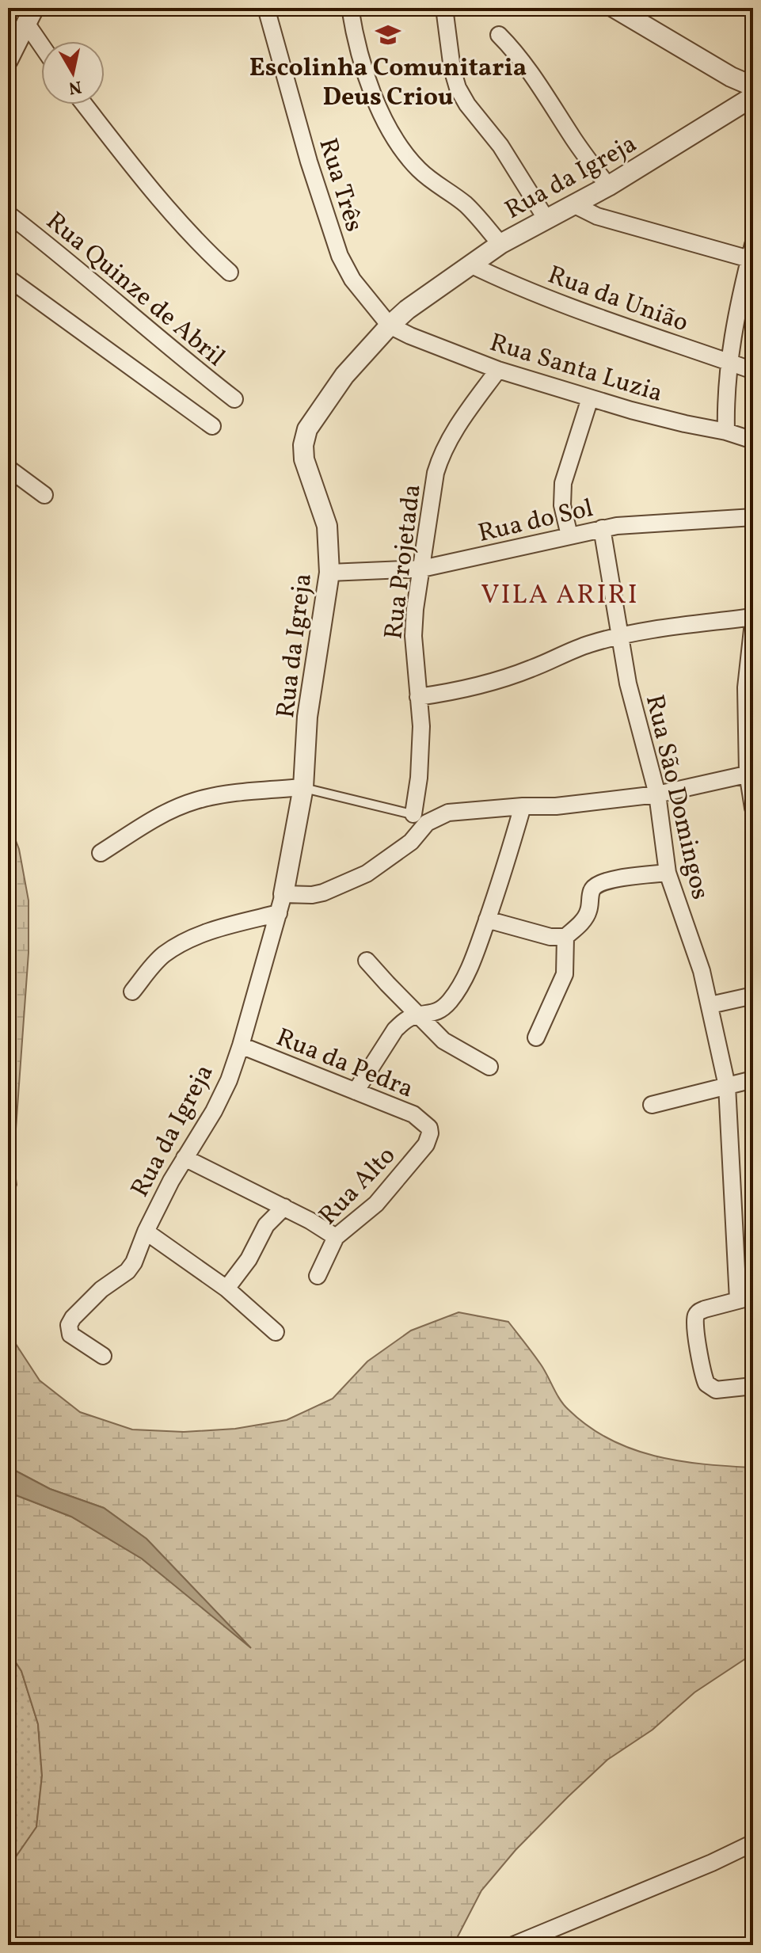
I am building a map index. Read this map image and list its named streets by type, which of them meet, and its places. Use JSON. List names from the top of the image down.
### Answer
{
  "streets": {
    "street": [
      "Rua da Igreja",
      "Rua Três",
      "Rua Quinze de Abril",
      "Rua da União",
      "Rua Santa Luzia",
      "Rua do Sol",
      "Rua Projetada",
      "Rua São Domingos",
      "Rua da Pedra",
      "Rua Alto"
    ]
  },
  "crossings": [
    ["Rua da Igreja", "Rua Três"],
    ["Rua da Igreja", "Rua da União"],
    ["Rua da Igreja", "Rua Santa Luzia"],
    ["Rua da Igreja", "Rua do Sol"],
    ["Rua da Igreja", "Rua da Pedra"],
    ["Rua Três", "Rua Santa Luzia"],
    ["Rua Santa Luzia", "Rua Projetada"],
    ["Rua do Sol", "Rua Projetada"],
    ["Rua do Sol", "Rua São Domingos"],
    ["Rua da Pedra", "Rua Alto"]
  ],
  "districts": ["VILA ARIRI"],
  "places": {
    "school or university": ["Escolinha Comunitaria Deus Criou"]
  },
  "north": "bottom"
}
